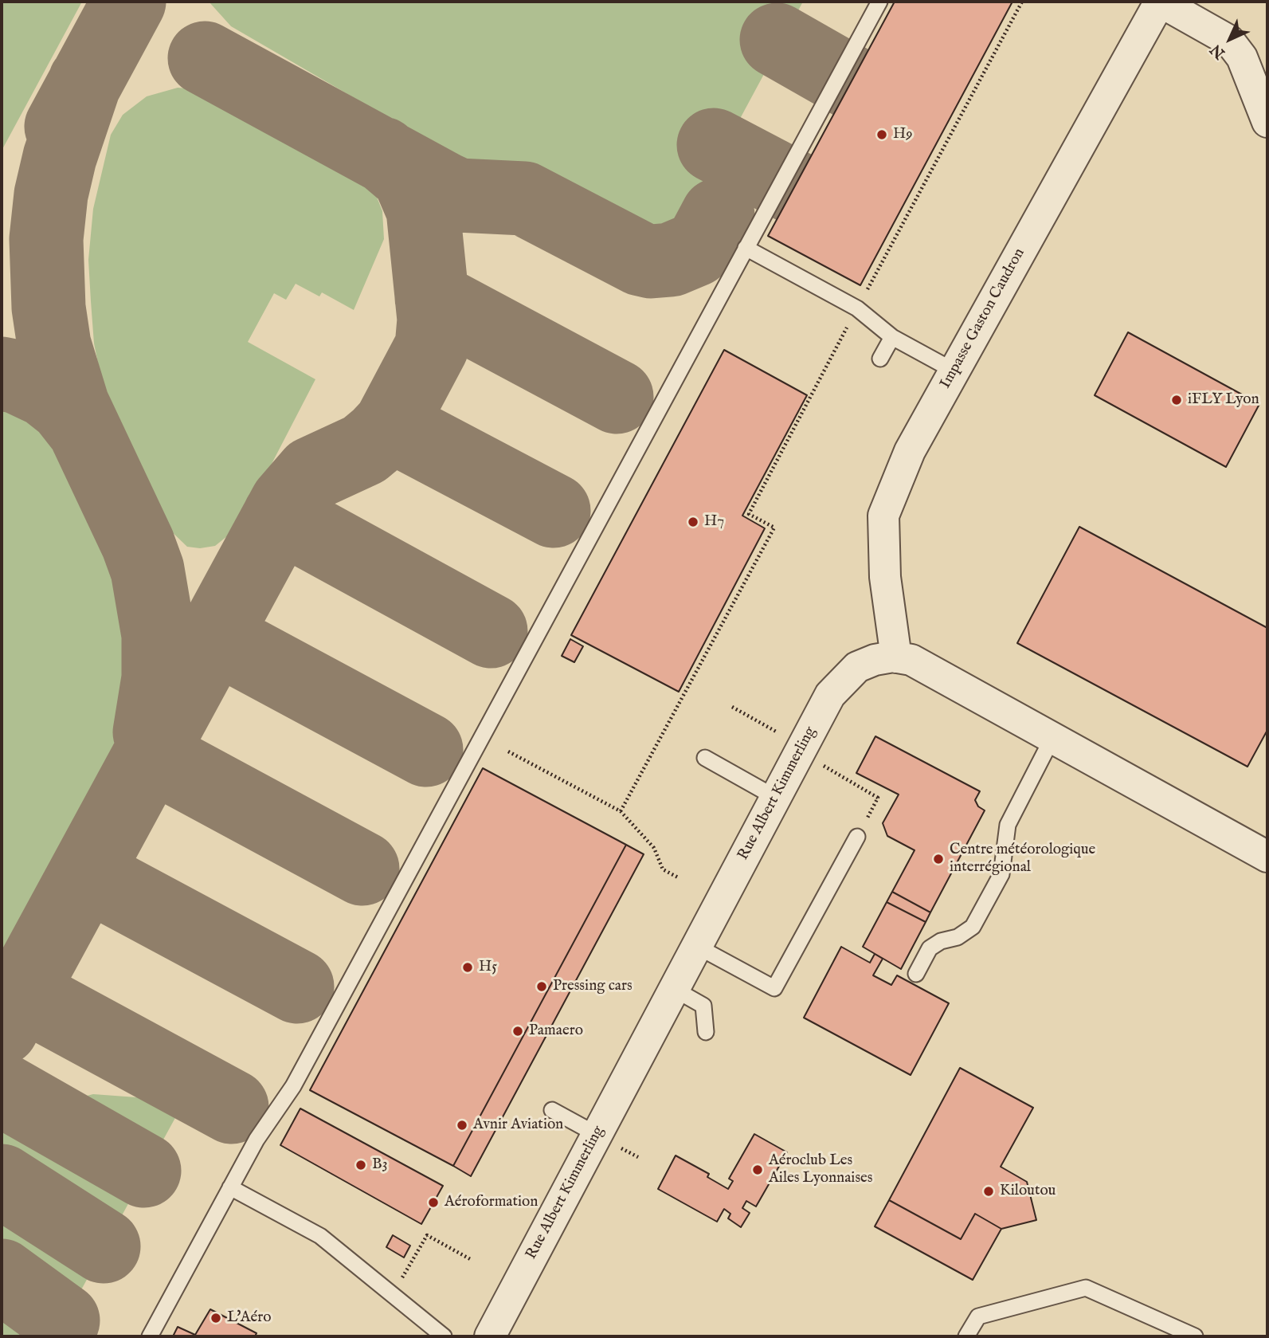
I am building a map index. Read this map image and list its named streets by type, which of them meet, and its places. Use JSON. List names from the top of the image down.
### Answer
{
  "streets": {
    "street": ["Impasse Gaston Caudron", "Rue Albert Kimmerling"]
  },
  "crossings": [
    ["Impasse Gaston Caudron", "Rue Albert Kimmerling"]
  ],
  "places": [
    "H9",
    "iFLY Lyon",
    "H7",
    "Centre météorologique interrégional",
    "H5",
    "Pressing cars",
    "Pamaero",
    "Avnir Aviation",
    "B3",
    "Aéroclub Les Ailes Lyonnaises",
    "Kiloutou",
    "Aéroformation",
    "L'Aéro"
  ],
  "north": "bottom left"
}
